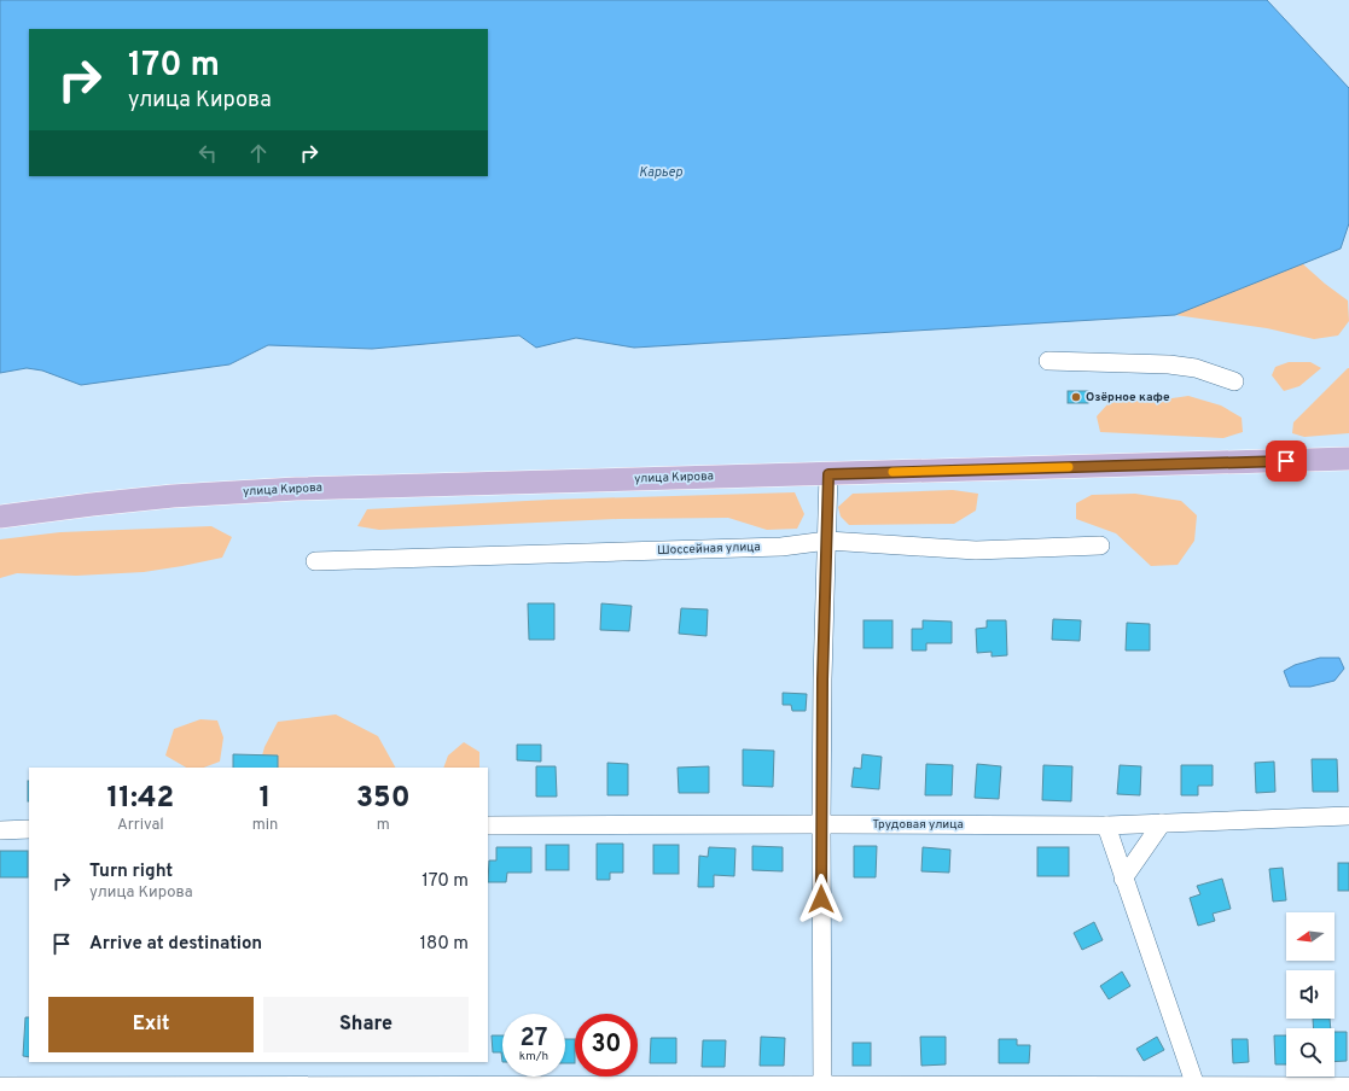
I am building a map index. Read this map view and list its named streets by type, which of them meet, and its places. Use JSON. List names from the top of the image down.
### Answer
{
  "streets": {
    "main road": ["улица Кирова"],
    "street": ["Шоссейная улица", "Трудовая улица"]
  },
  "water": ["Карьер"],
  "places": ["Озёрное кафе"],
  "north": "left",
  "page": {
    "turn": ["170 m", "улица Кирова"],
    "eta": [
      "11:42",
      "Arrival",
      "1",
      "min",
      "350",
      "m"
    ],
    "list": [
      {
        "name": "Turn right",
        "note": "улица Кирова",
        "value": "170 m"
      },
      {
        "name": "Arrive at destination",
        "value": "180 m"
      }
    ],
    "buttons": ["Exit", "Share"],
    "speed": "27 km/h",
    "limit": "30"
  }
}
